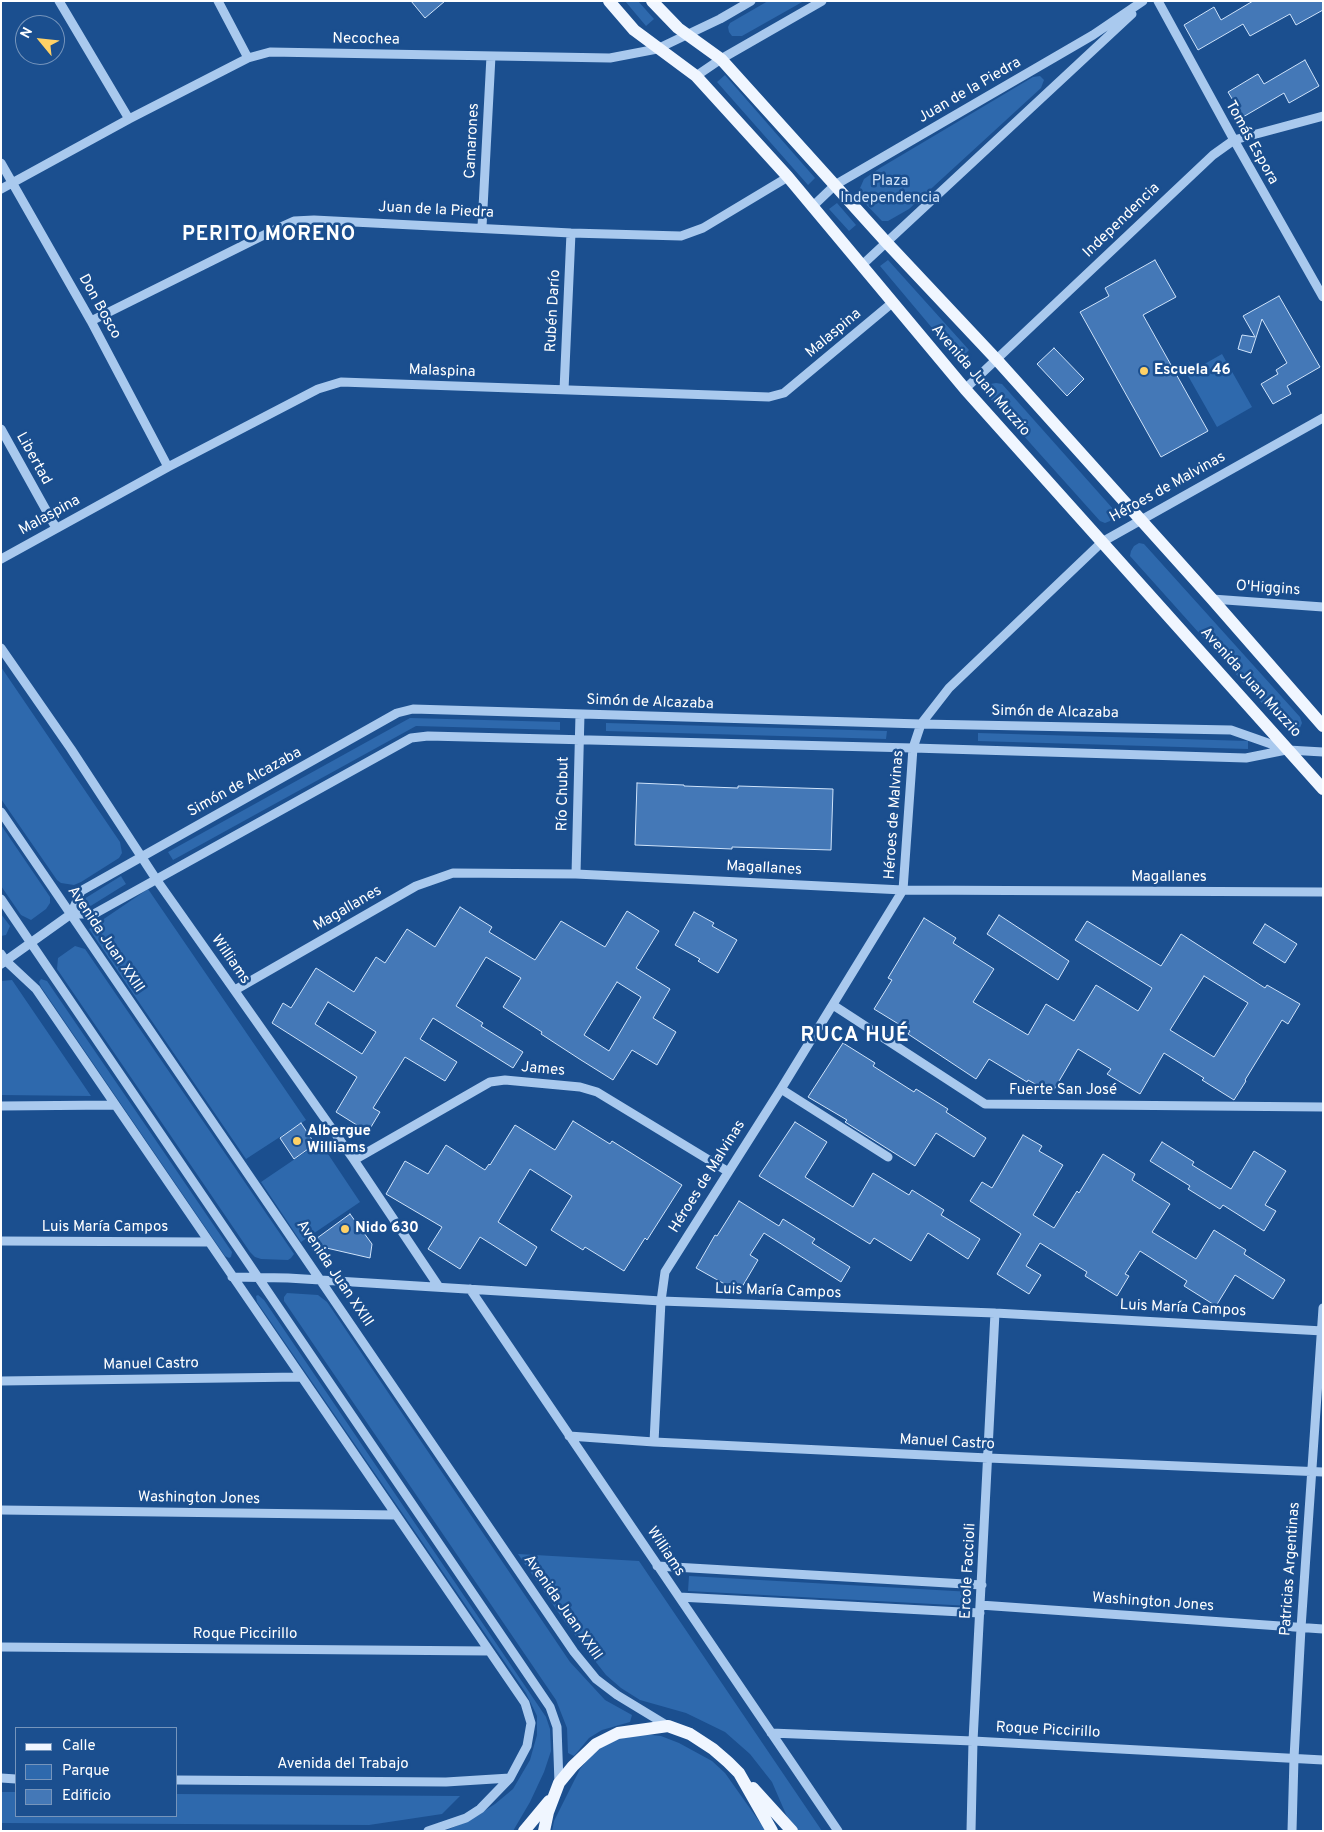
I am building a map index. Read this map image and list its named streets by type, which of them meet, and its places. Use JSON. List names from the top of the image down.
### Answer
{
  "streets": {
    "main road": ["Avenida Juan Muzzio"],
    "street": [
      "Necochea",
      "Juan de la Piedra",
      "Camarones",
      "Tomás Espora",
      "Independencia",
      "Don Bosco",
      "Rubén Darío",
      "Malaspina",
      "Libertad",
      "Héroes de Malvinas",
      "O'Higgins",
      "Simón de Alcazaba",
      "Río Chubut",
      "Magallanes",
      "Avenida Juan XXIII",
      "Williams",
      "James",
      "Fuerte San José",
      "Luis María Campos",
      "Manuel Castro",
      "Washington Jones",
      "Patricias Argentinas",
      "Ercole Faccioli",
      "Roque Piccirillo",
      "Avenida del Trabajo"
    ]
  },
  "crossings": [
    ["Necochea", "Camarones"],
    ["Necochea", "Don Bosco"],
    ["Necochea", "Avenida Juan Muzzio"],
    ["Juan de la Piedra", "Camarones"],
    ["Juan de la Piedra", "Don Bosco"],
    ["Juan de la Piedra", "Rubén Darío"],
    ["Juan de la Piedra", "Avenida Juan Muzzio"],
    ["Tomás Espora", "Independencia"],
    ["Independencia", "Avenida Juan Muzzio"],
    ["Don Bosco", "Malaspina"],
    ["Rubén Darío", "Malaspina"],
    ["Malaspina", "Avenida Juan Muzzio"],
    ["Malaspina", "Libertad"],
    ["Avenida Juan Muzzio", "Héroes de Malvinas"],
    ["Avenida Juan Muzzio", "O'Higgins"],
    ["Avenida Juan Muzzio", "Simón de Alcazaba"],
    ["Héroes de Malvinas", "Simón de Alcazaba"],
    ["Héroes de Malvinas", "Magallanes"],
    ["Héroes de Malvinas", "James"],
    ["Héroes de Malvinas", "Fuerte San José"],
    ["Héroes de Malvinas", "Luis María Campos"],
    ["Héroes de Malvinas", "Manuel Castro"],
    ["Simón de Alcazaba", "Río Chubut"],
    ["Simón de Alcazaba", "Avenida Juan XXIII"],
    ["Simón de Alcazaba", "Williams"],
    ["Río Chubut", "Magallanes"],
    ["Magallanes", "Williams"],
    ["Avenida Juan XXIII", "Luis María Campos"],
    ["Williams", "James"],
    ["Williams", "Luis María Campos"],
    ["Williams", "Manuel Castro"],
    ["Williams", "Washington Jones"],
    ["Williams", "Roque Piccirillo"],
    ["Luis María Campos", "Patricias Argentinas"],
    ["Luis María Campos", "Ercole Faccioli"],
    ["Manuel Castro", "Patricias Argentinas"],
    ["Manuel Castro", "Ercole Faccioli"],
    ["Washington Jones", "Patricias Argentinas"],
    ["Washington Jones", "Ercole Faccioli"],
    ["Patricias Argentinas", "Roque Piccirillo"],
    ["Ercole Faccioli", "Roque Piccirillo"]
  ],
  "districts": ["PERITO MORENO", "RUCA HUÉ"],
  "parks": ["Plaza Independencia"],
  "places": ["Escuela 46", "Albergue Williams", "Nido 630"],
  "legend": ["Calle", "Parque", "Edificio"],
  "north": "top left"
}
